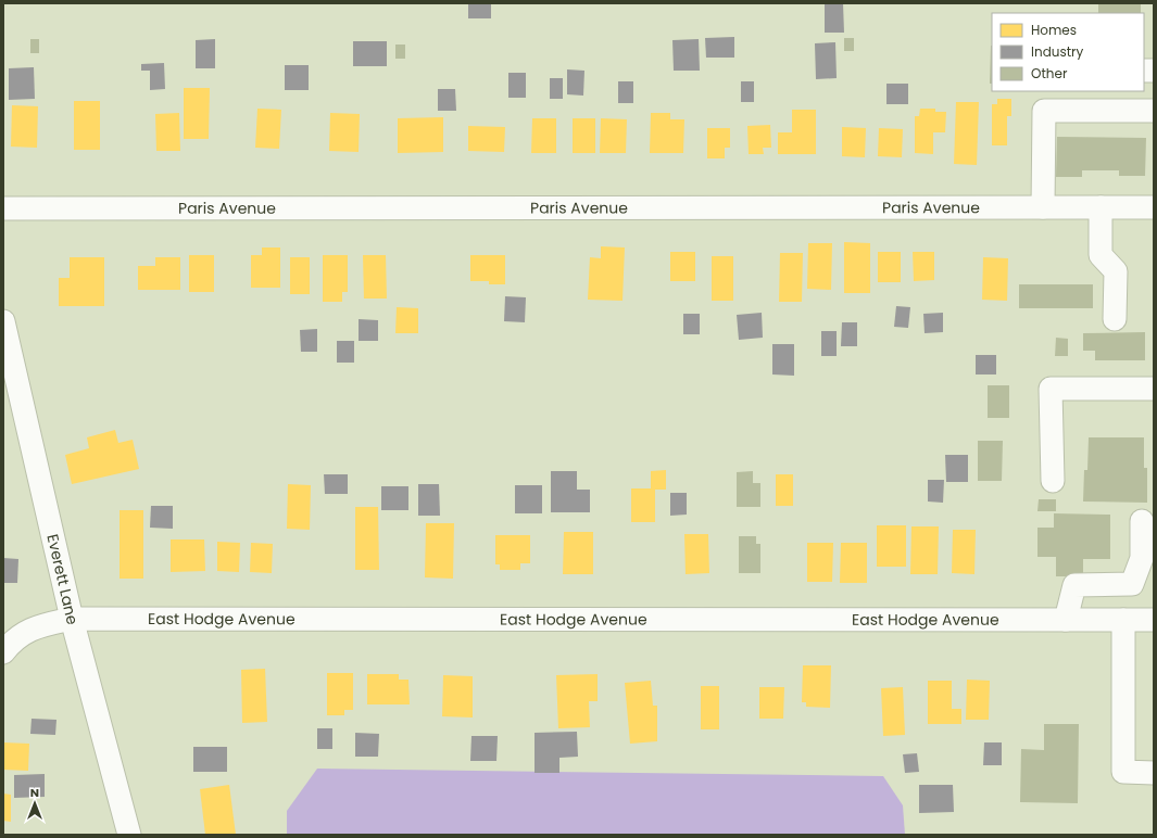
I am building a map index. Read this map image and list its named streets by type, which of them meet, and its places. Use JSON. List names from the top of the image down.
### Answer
{
  "streets": {
    "street": ["Paris Avenue", "Everett Lane", "East Hodge Avenue"]
  },
  "crossings": [
    ["Everett Lane", "East Hodge Avenue"]
  ],
  "legend": ["Homes", "Industry", "Other"],
  "north": "top"
}
